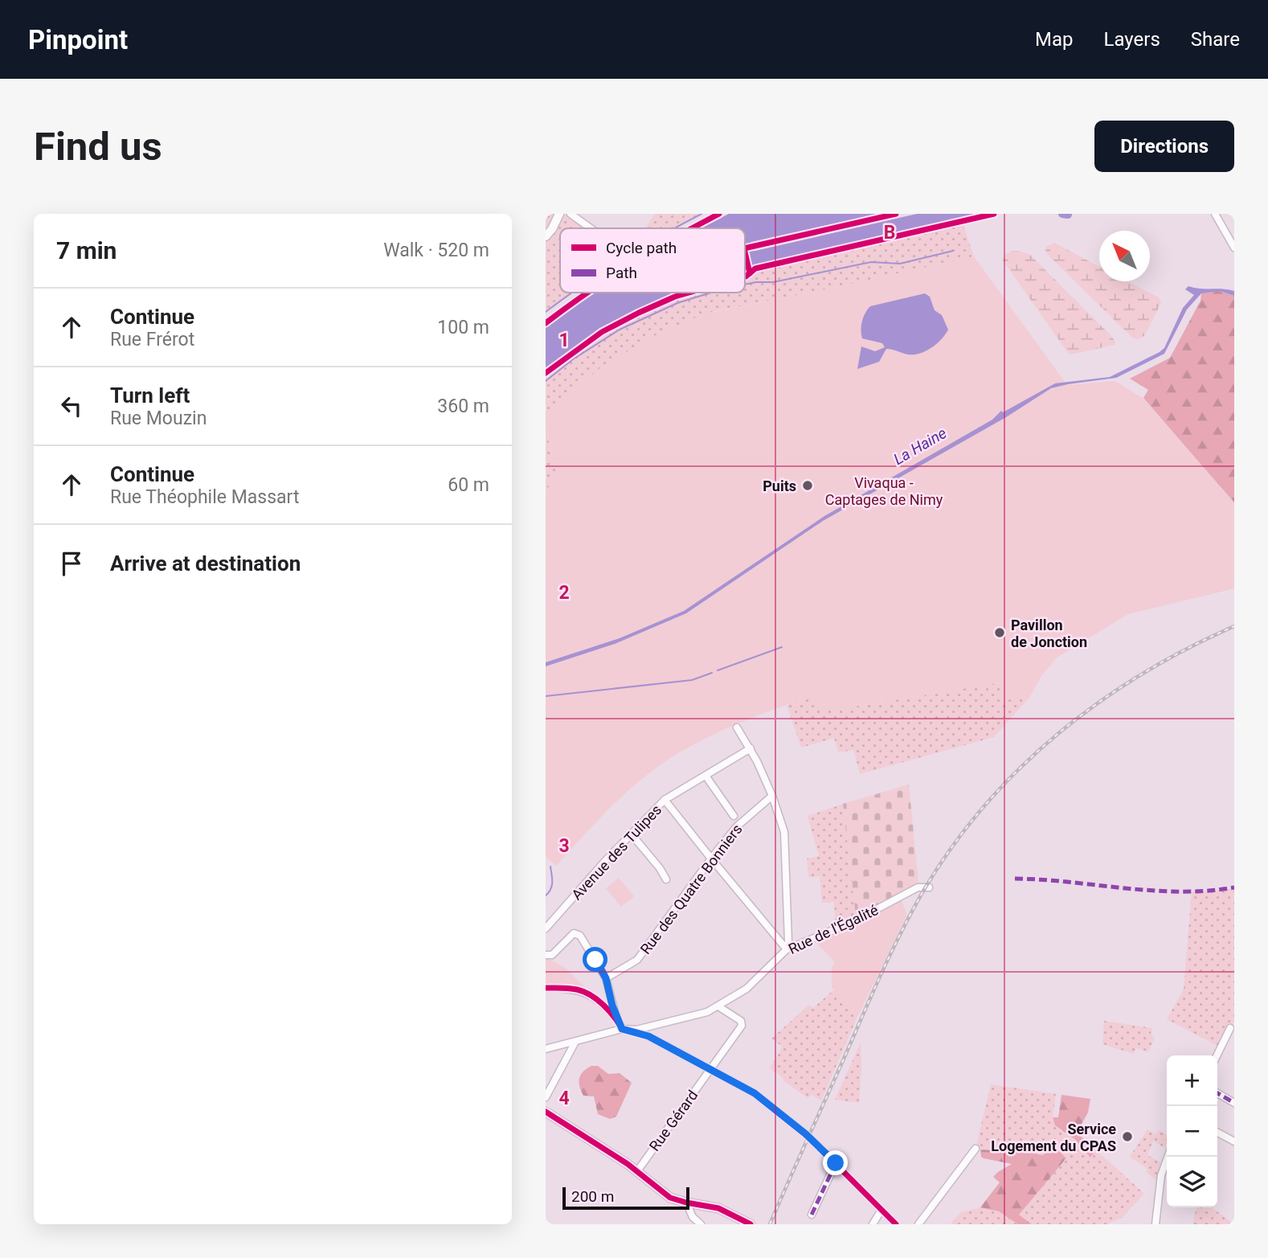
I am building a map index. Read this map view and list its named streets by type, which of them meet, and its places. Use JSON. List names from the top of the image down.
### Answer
{
  "streets": {
    "street": [
      "Avenue des Tulipes",
      "Rue des Quatre Bonniers",
      "Rue de l'Égalité",
      "Rue Gérard"
    ]
  },
  "crossings": [
    ["Rue de l'Égalité", "Rue Gérard"]
  ],
  "water": ["La Haine"],
  "parks": ["Vivaqua - Captages de Nimy"],
  "places": ["Puits", "Pavillon de Jonction", "Service Logement du CPAS"],
  "legend": ["Cycle path", "Path"],
  "scale_bar": "200 m",
  "north": "top left",
  "page": {
    "header": "Pinpoint",
    "nav": ["Map", "Layers", "Share"],
    "buttons": "Directions",
    "title": "Find us",
    "heading": ["7 min", "Walk · 520 m"],
    "list": [
      ["Continue", "Rue Frérot", "100 m"],
      ["Turn left", "Rue Mouzin", "360 m"],
      ["Continue", "Rue Théophile Massart", "60 m"],
      "Arrive at destination"
    ],
    "map_buttons": ["+", "−"],
    "scale": "200 m"
  },
  "grid": {
    "columns": ["B"],
    "rows": [
      "1",
      "2",
      "3",
      "4"
    ]
  }
}
